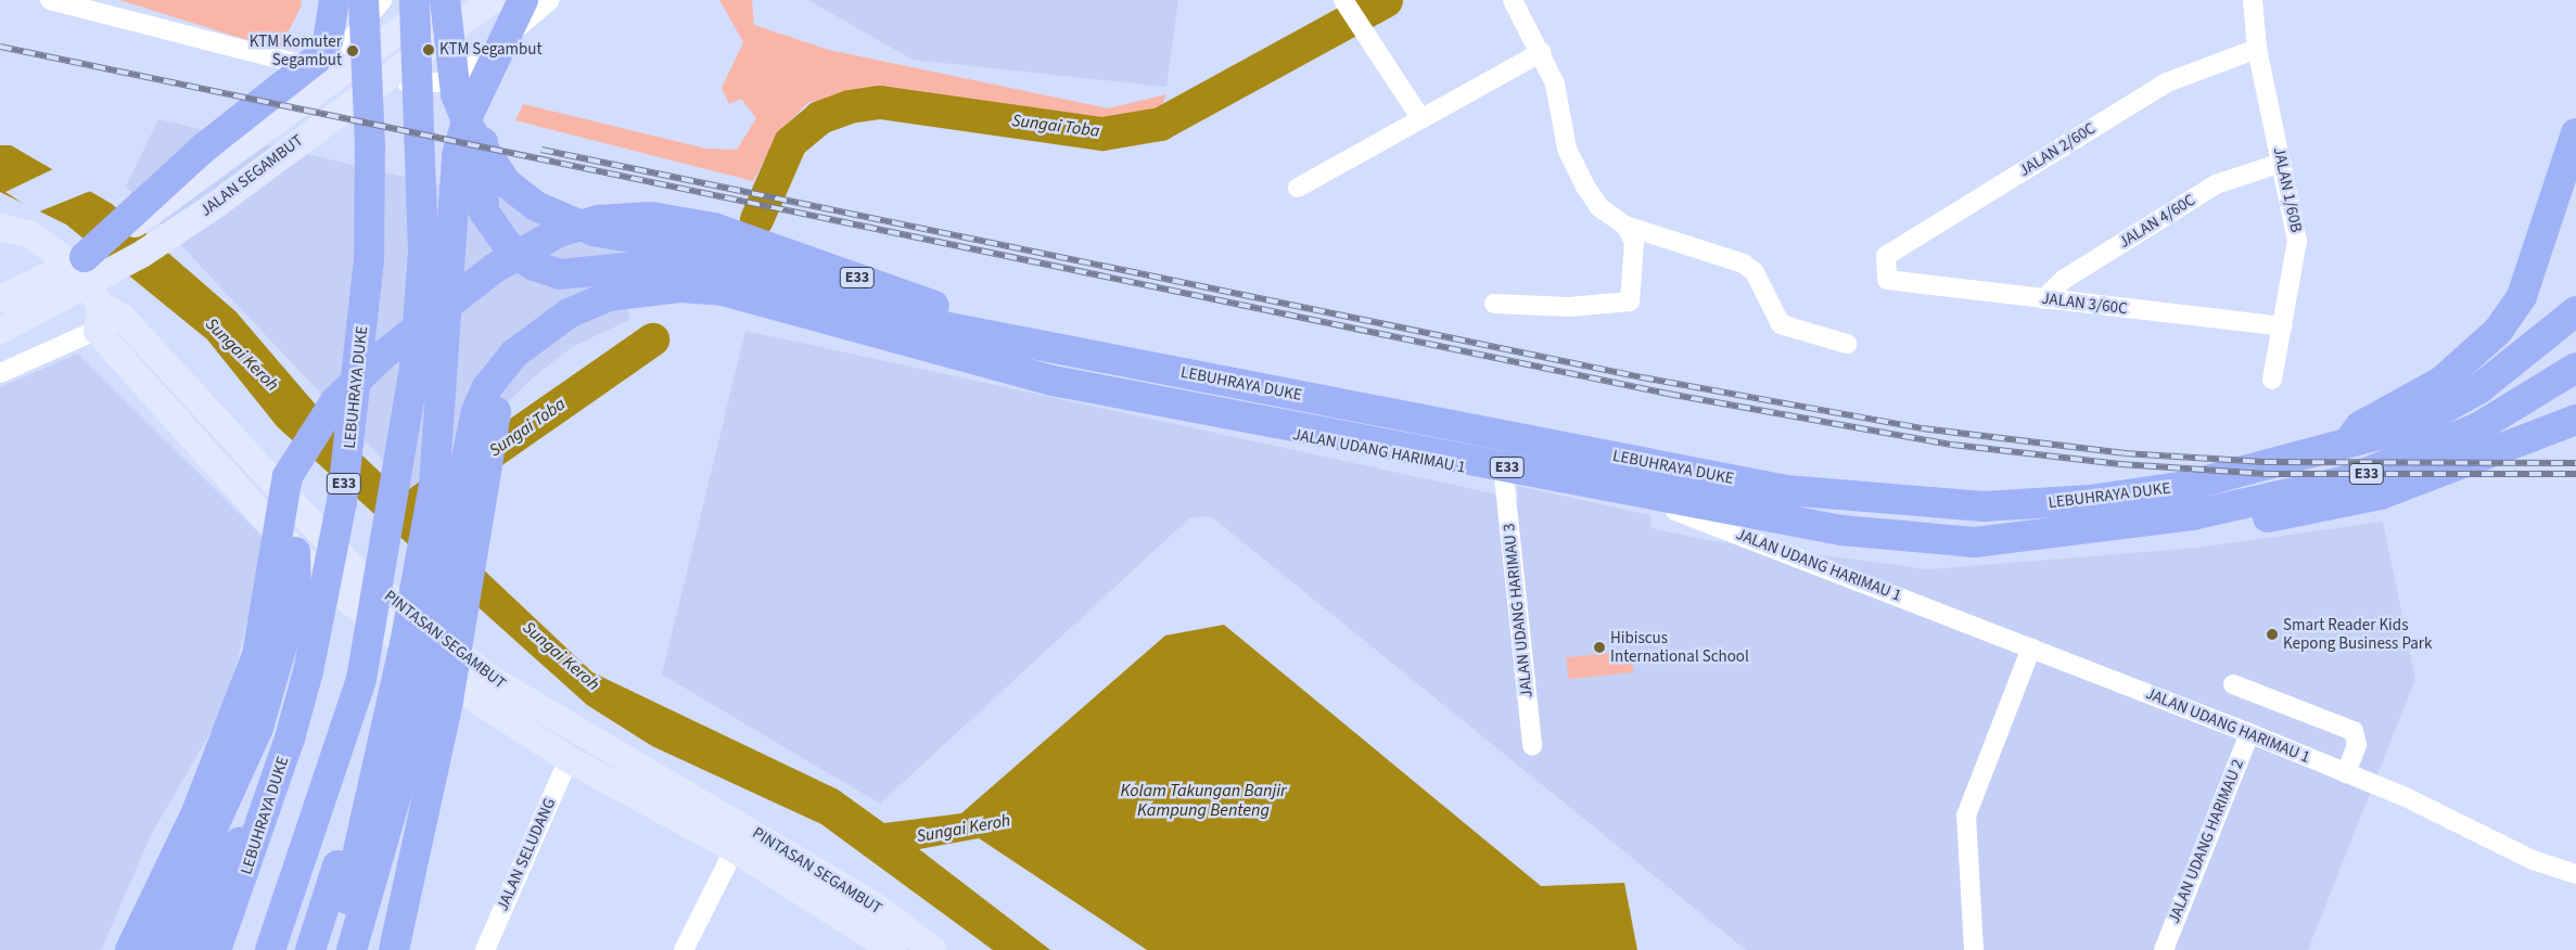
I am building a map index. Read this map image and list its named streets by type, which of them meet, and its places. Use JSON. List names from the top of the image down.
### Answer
{
  "streets": {
    "highway": ["E33", "LEBUHRAYA DUKE"],
    "main road": ["JALAN SEGAMBUT", "PINTASAN SEGAMBUT"],
    "street": [
      "JALAN 2/60C",
      "JALAN 1/60B",
      "JALAN 4/60C",
      "JALAN 3/60C",
      "JALAN UDANG HARIMAU 1",
      "JALAN UDANG HARIMAU 3",
      "JALAN UDANG HARIMAU 2",
      "JALAN SELUDANG"
    ]
  },
  "crossings": [
    ["JALAN 2/60C", "JALAN 1/60B"],
    ["JALAN 2/60C", "JALAN 3/60C"],
    ["JALAN 1/60B", "JALAN 4/60C"],
    ["JALAN 1/60B", "JALAN 3/60C"],
    ["JALAN 4/60C", "JALAN 3/60C"],
    ["E33", "LEBUHRAYA DUKE"],
    ["JALAN UDANG HARIMAU 1", "JALAN UDANG HARIMAU 3"],
    ["JALAN UDANG HARIMAU 1", "JALAN UDANG HARIMAU 2"],
    ["PINTASAN SEGAMBUT", "JALAN SELUDANG"]
  ],
  "water": ["Sungai Toba", "Sungai Keroh", "Kolam Takungan Banjir Kampung Benteng"],
  "places": [
    "KTM Segambut",
    "KTM Komuter Segambut",
    "Smart Reader Kids Kepong Business Park",
    "Hibiscus International School"
  ]
}
